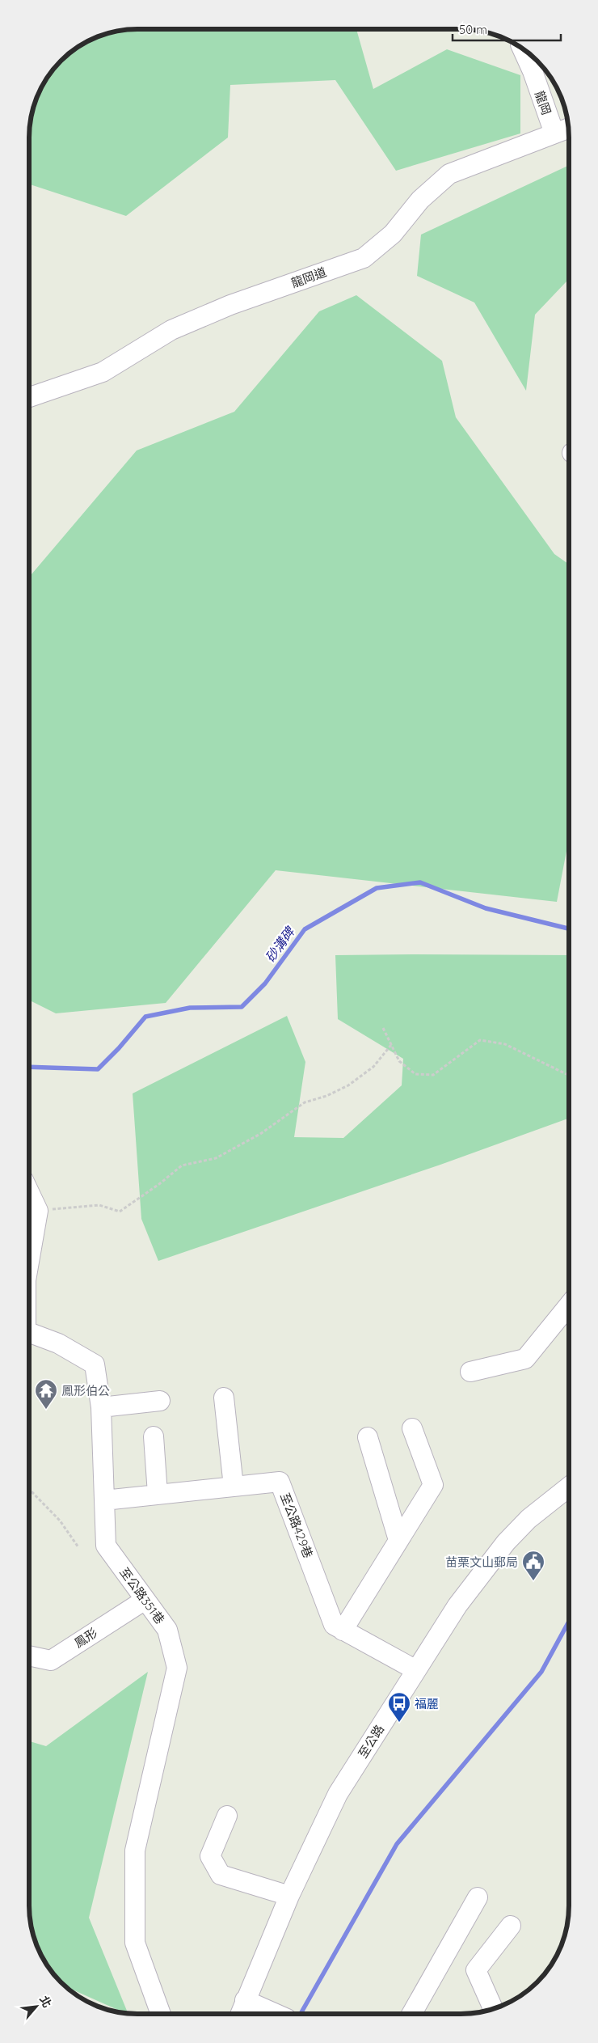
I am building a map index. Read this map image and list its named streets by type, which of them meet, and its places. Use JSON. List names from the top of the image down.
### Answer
{
  "streets": {
    "street": [
      "龍岡",
      "龍岡道",
      "至公路429巷",
      "至公路351巷",
      "鳳形",
      "至公路"
    ]
  },
  "crossings": [
    ["龍岡", "龍岡道"],
    ["至公路429巷", "至公路351巷"],
    ["至公路429巷", "至公路"],
    ["至公路351巷", "鳳形"]
  ],
  "water": ["砂溝碑"],
  "places": {
    "temple": ["鳳形伯公"],
    "public building": ["苗栗文山郵局"],
    "bus stop": ["福麗"]
  },
  "scale_bar": "50 m",
  "north": "top right"
}
